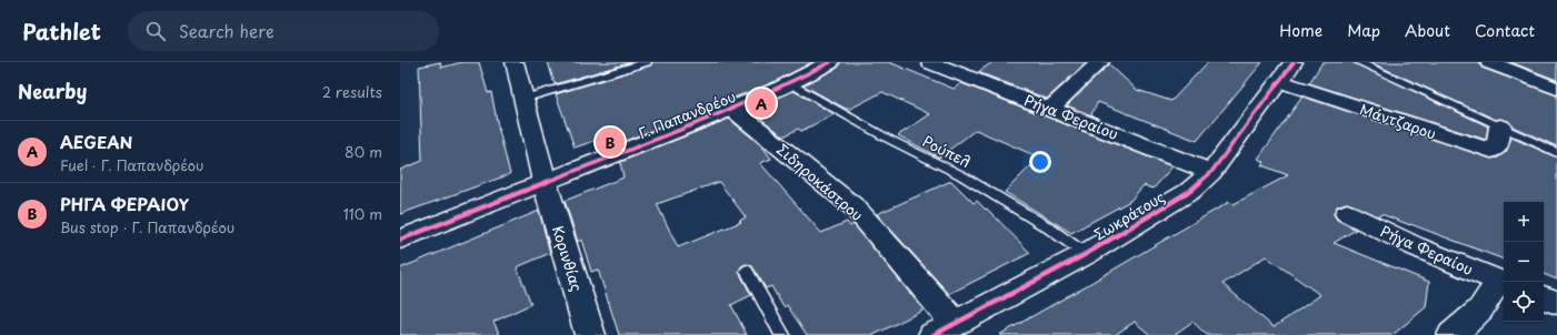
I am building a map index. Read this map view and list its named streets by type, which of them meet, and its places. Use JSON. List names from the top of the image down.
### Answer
{
  "streets": {
    "street": [
      "Γ. Παπανδρέου",
      "Ρήγα Φεραίου",
      "Μάντζαρου",
      "Σιδηροκάστρου",
      "Σωκράτους",
      "Κορινθίας"
    ],
    "lane": ["Ρούπελ"]
  },
  "crossings": [
    ["Γ. Παπανδρέου", "Ρούπελ"],
    ["Γ. Παπανδρέου", "Σιδηροκάστρου"],
    ["Γ. Παπανδρέου", "Κορινθίας"],
    ["Ρήγα Φεραίου", "Σωκράτους"],
    ["Μάντζαρου", "Σωκράτους"],
    ["Ρούπελ", "Σωκράτους"],
    ["Σιδηροκάστρου", "Σωκράτους"]
  ],
  "page": {
    "header": "Pathlet",
    "search": "Search here",
    "nav": [
      "Home",
      "Map",
      "About",
      "Contact"
    ],
    "heading": ["Nearby", "2 results"],
    "pins": ["A", "B"],
    "list": [
      {
        "mark": "A",
        "name": "AEGEAN",
        "note": "Fuel · Γ. Παπανδρέου",
        "value": "80 m"
      },
      {
        "mark": "B",
        "name": "ΡΗΓΑ ΦΕΡΑΙΟΥ",
        "note": "Bus stop · Γ. Παπανδρέου",
        "value": "110 m"
      }
    ],
    "map_buttons": ["+", "−"]
  }
}
